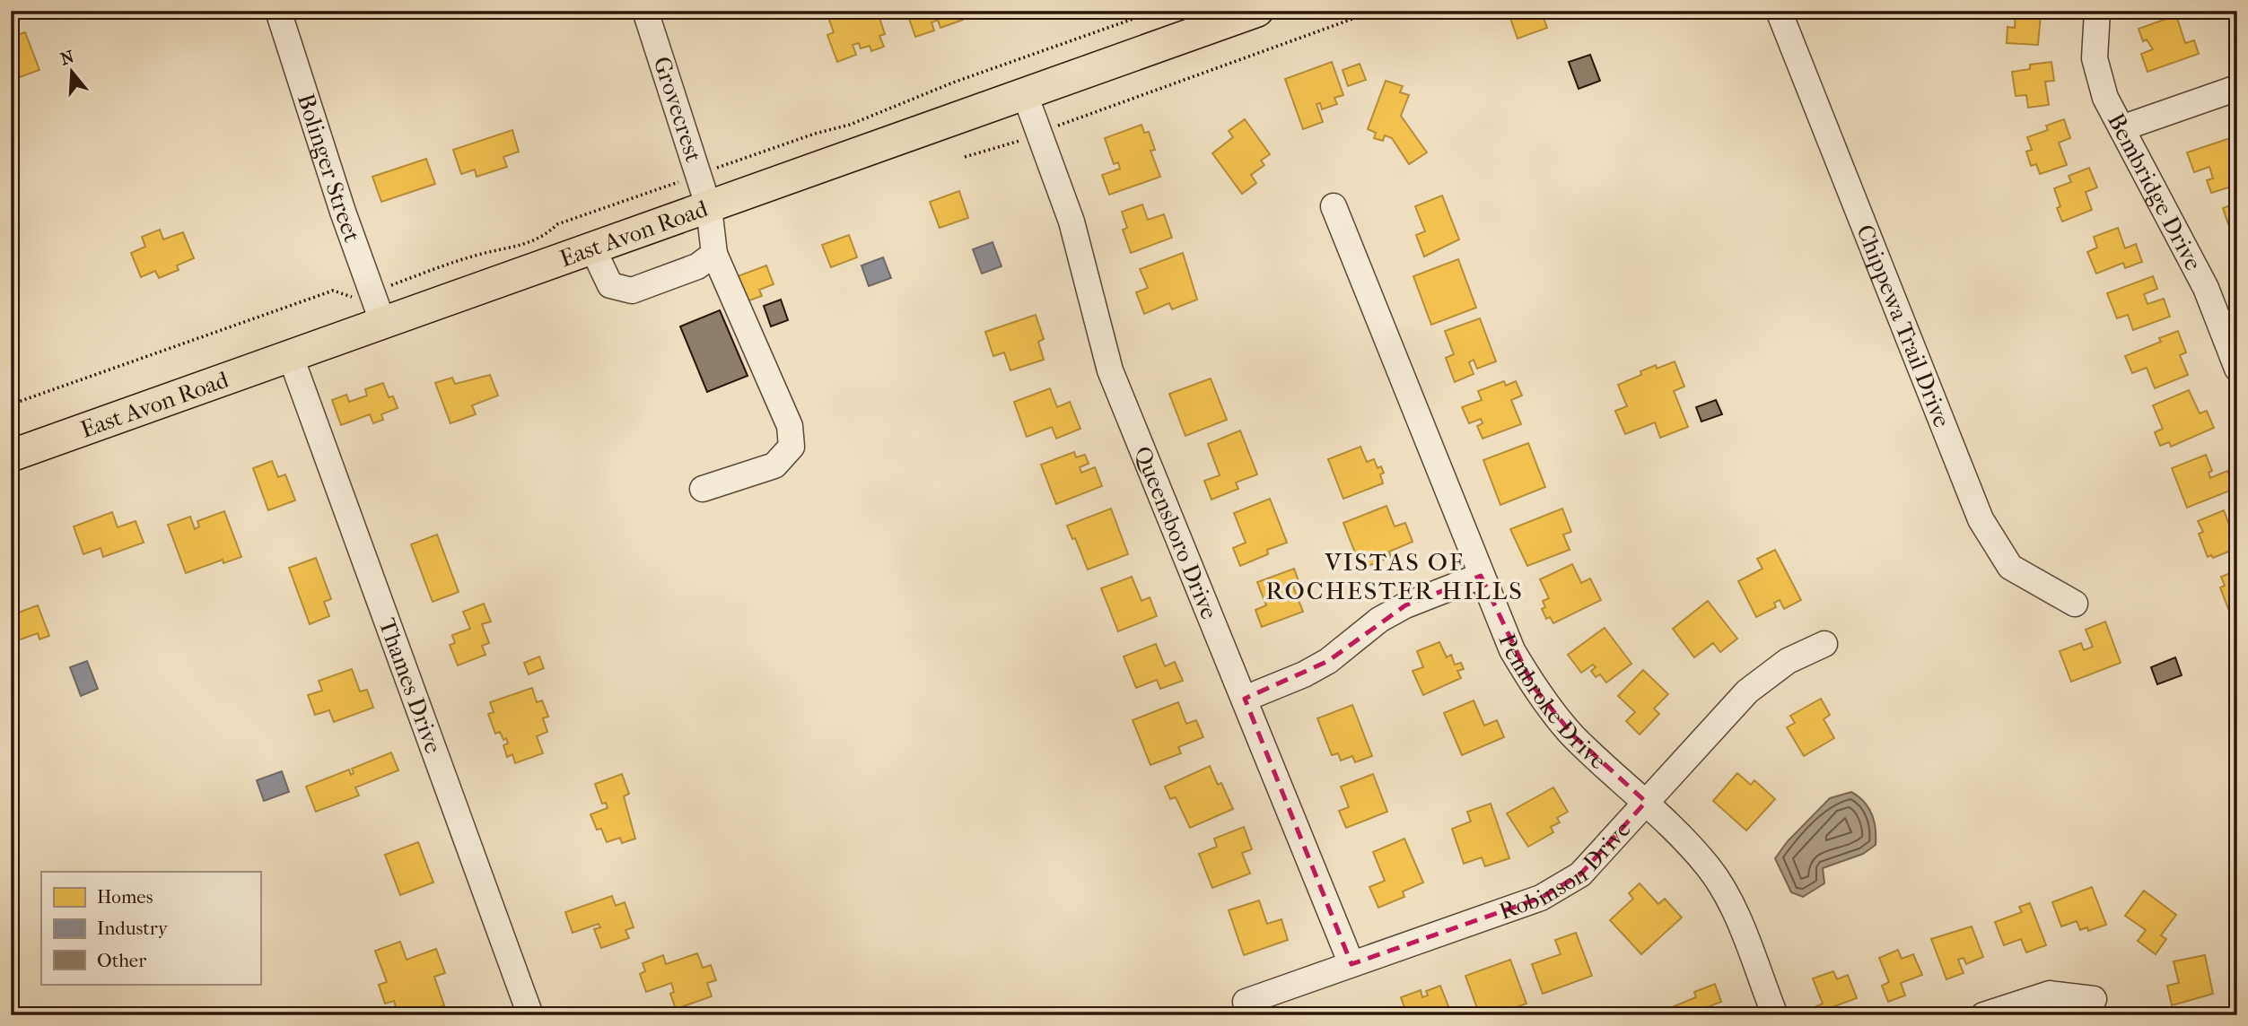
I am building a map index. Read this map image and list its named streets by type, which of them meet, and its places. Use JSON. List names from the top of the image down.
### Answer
{
  "streets": {
    "main road": ["East Avon Road"],
    "street": [
      "Grovecrest",
      "Bolinger Street",
      "Bembridge Drive",
      "Chippewa Trail Drive",
      "Queensboro Drive",
      "Thames Drive",
      "Pembroke Drive",
      "Robinson Drive"
    ]
  },
  "crossings": [
    ["Grovecrest", "East Avon Road"],
    ["Bolinger Street", "East Avon Road"],
    ["East Avon Road", "Queensboro Drive"],
    ["East Avon Road", "Thames Drive"],
    ["Queensboro Drive", "Robinson Drive"],
    ["Pembroke Drive", "Robinson Drive"]
  ],
  "districts": ["VISTAS OF ROCHESTER HILLS"],
  "legend": ["Homes", "Industry", "Other"],
  "north": "top"
}
